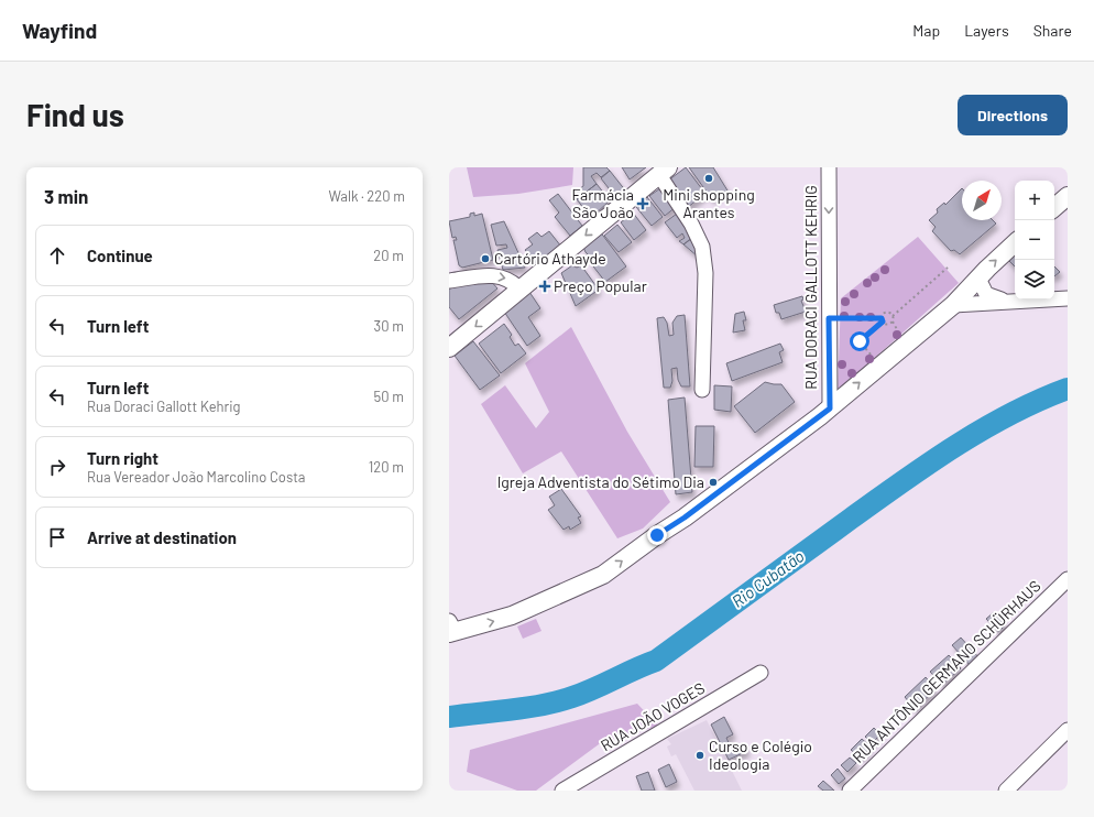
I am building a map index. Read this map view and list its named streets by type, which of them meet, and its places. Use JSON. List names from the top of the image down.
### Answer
{
  "streets": {
    "street": ["RUA DORACI GALLOTT KEHRIG", "RUA ANTÔNIO GERMANO SCHÜRHAUS", "RUA JOÃO VOGES"]
  },
  "water": ["Rio Cubatão"],
  "places": {
    "other": [
      "Mini shopping Arantes",
      "Cartório Athayde",
      "Igreja Adventista do Sétimo Dia",
      "Curso e Colégio Ideologia"
    ],
    "health": ["Farmácia São João", "Preço Popular"]
  },
  "north": "top right",
  "page": {
    "header": "Wayfind",
    "nav": ["Map", "Layers", "Share"],
    "buttons": "Directions",
    "title": "Find us",
    "heading": ["3 min", "Walk · 220 m"],
    "map_buttons": ["+", "−"],
    "list": [
      ["Continue", "20 m"],
      ["Turn left", "30 m"],
      ["Turn left", "Rua Doraci Gallott Kehrig", "50 m"],
      ["Turn right", "Rua Vereador João Marcolino Costa", "120 m"],
      "Arrive at destination"
    ]
  }
}
